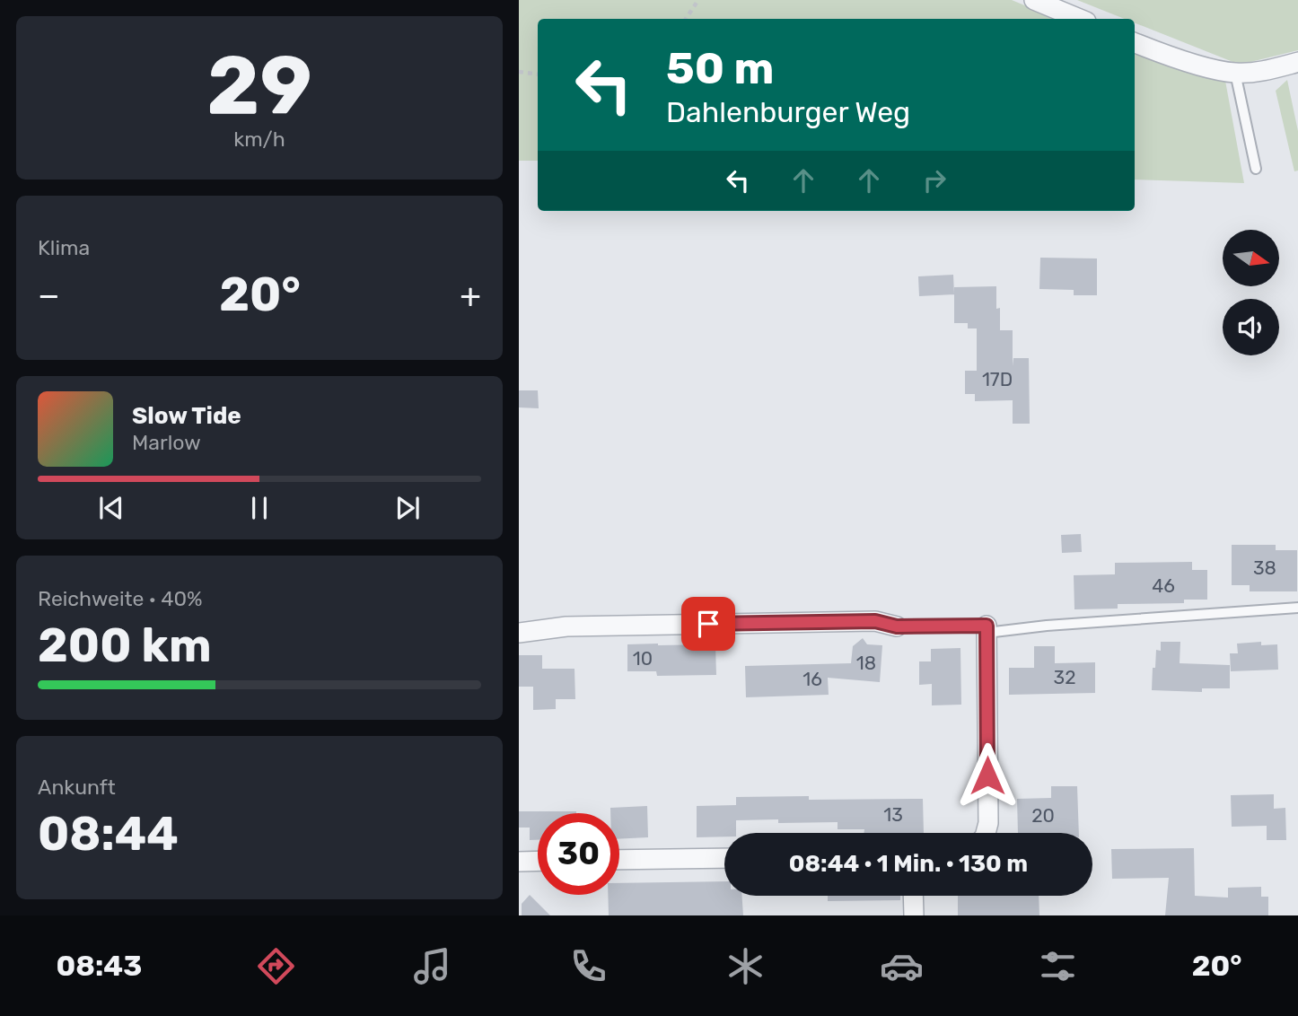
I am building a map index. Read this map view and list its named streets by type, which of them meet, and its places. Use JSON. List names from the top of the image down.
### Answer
{
  "house_numbers": [
    "17D",
    "38",
    "46",
    "10",
    "18",
    "32",
    "16",
    "13",
    "20"
  ],
  "north": "right",
  "page": {
    "tile": [
      ["29", "km/h"],
      "Klima",
      ["Reichweite · 40%", "200 km"],
      ["Ankunft", "08:44"]
    ],
    "turn": ["50 m", "Dahlenburger Weg"],
    "heat": ["−", "20°", "+"],
    "song": ["Slow Tide", "Marlow"],
    "limit": "30",
    "trip": "08:44 · 1 Min. · 130 m",
    "tabs": ["08:43", "20°"]
  }
}
